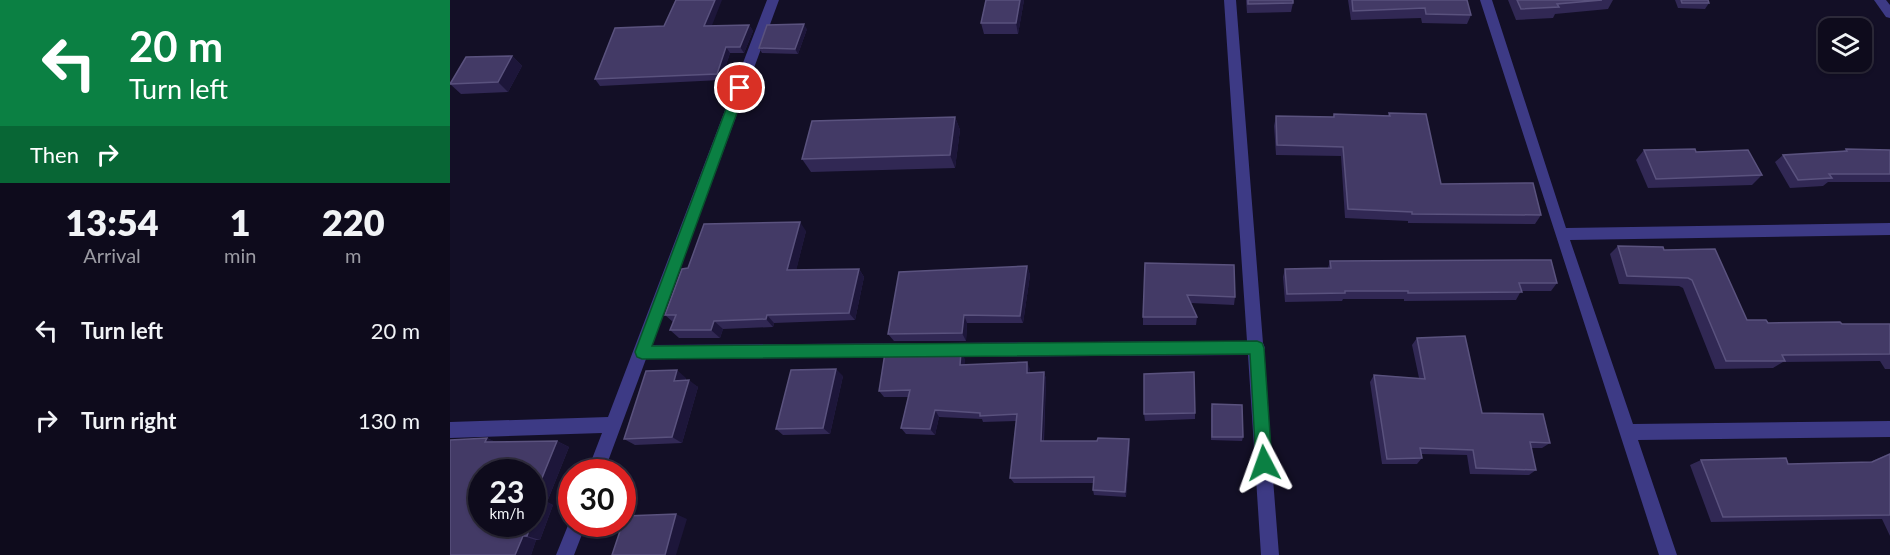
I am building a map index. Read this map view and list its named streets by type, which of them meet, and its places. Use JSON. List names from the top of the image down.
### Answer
{
  "page": {
    "turn": ["20 m", "Turn left"],
    "then": "Then",
    "eta": [
      "13:54",
      "Arrival",
      "1",
      "min",
      "220",
      "m"
    ],
    "list": [
      {
        "name": "Turn left",
        "value": "20 m"
      },
      {
        "name": "Turn right",
        "value": "130 m"
      }
    ],
    "speed": "23 km/h",
    "limit": "30"
  }
}
